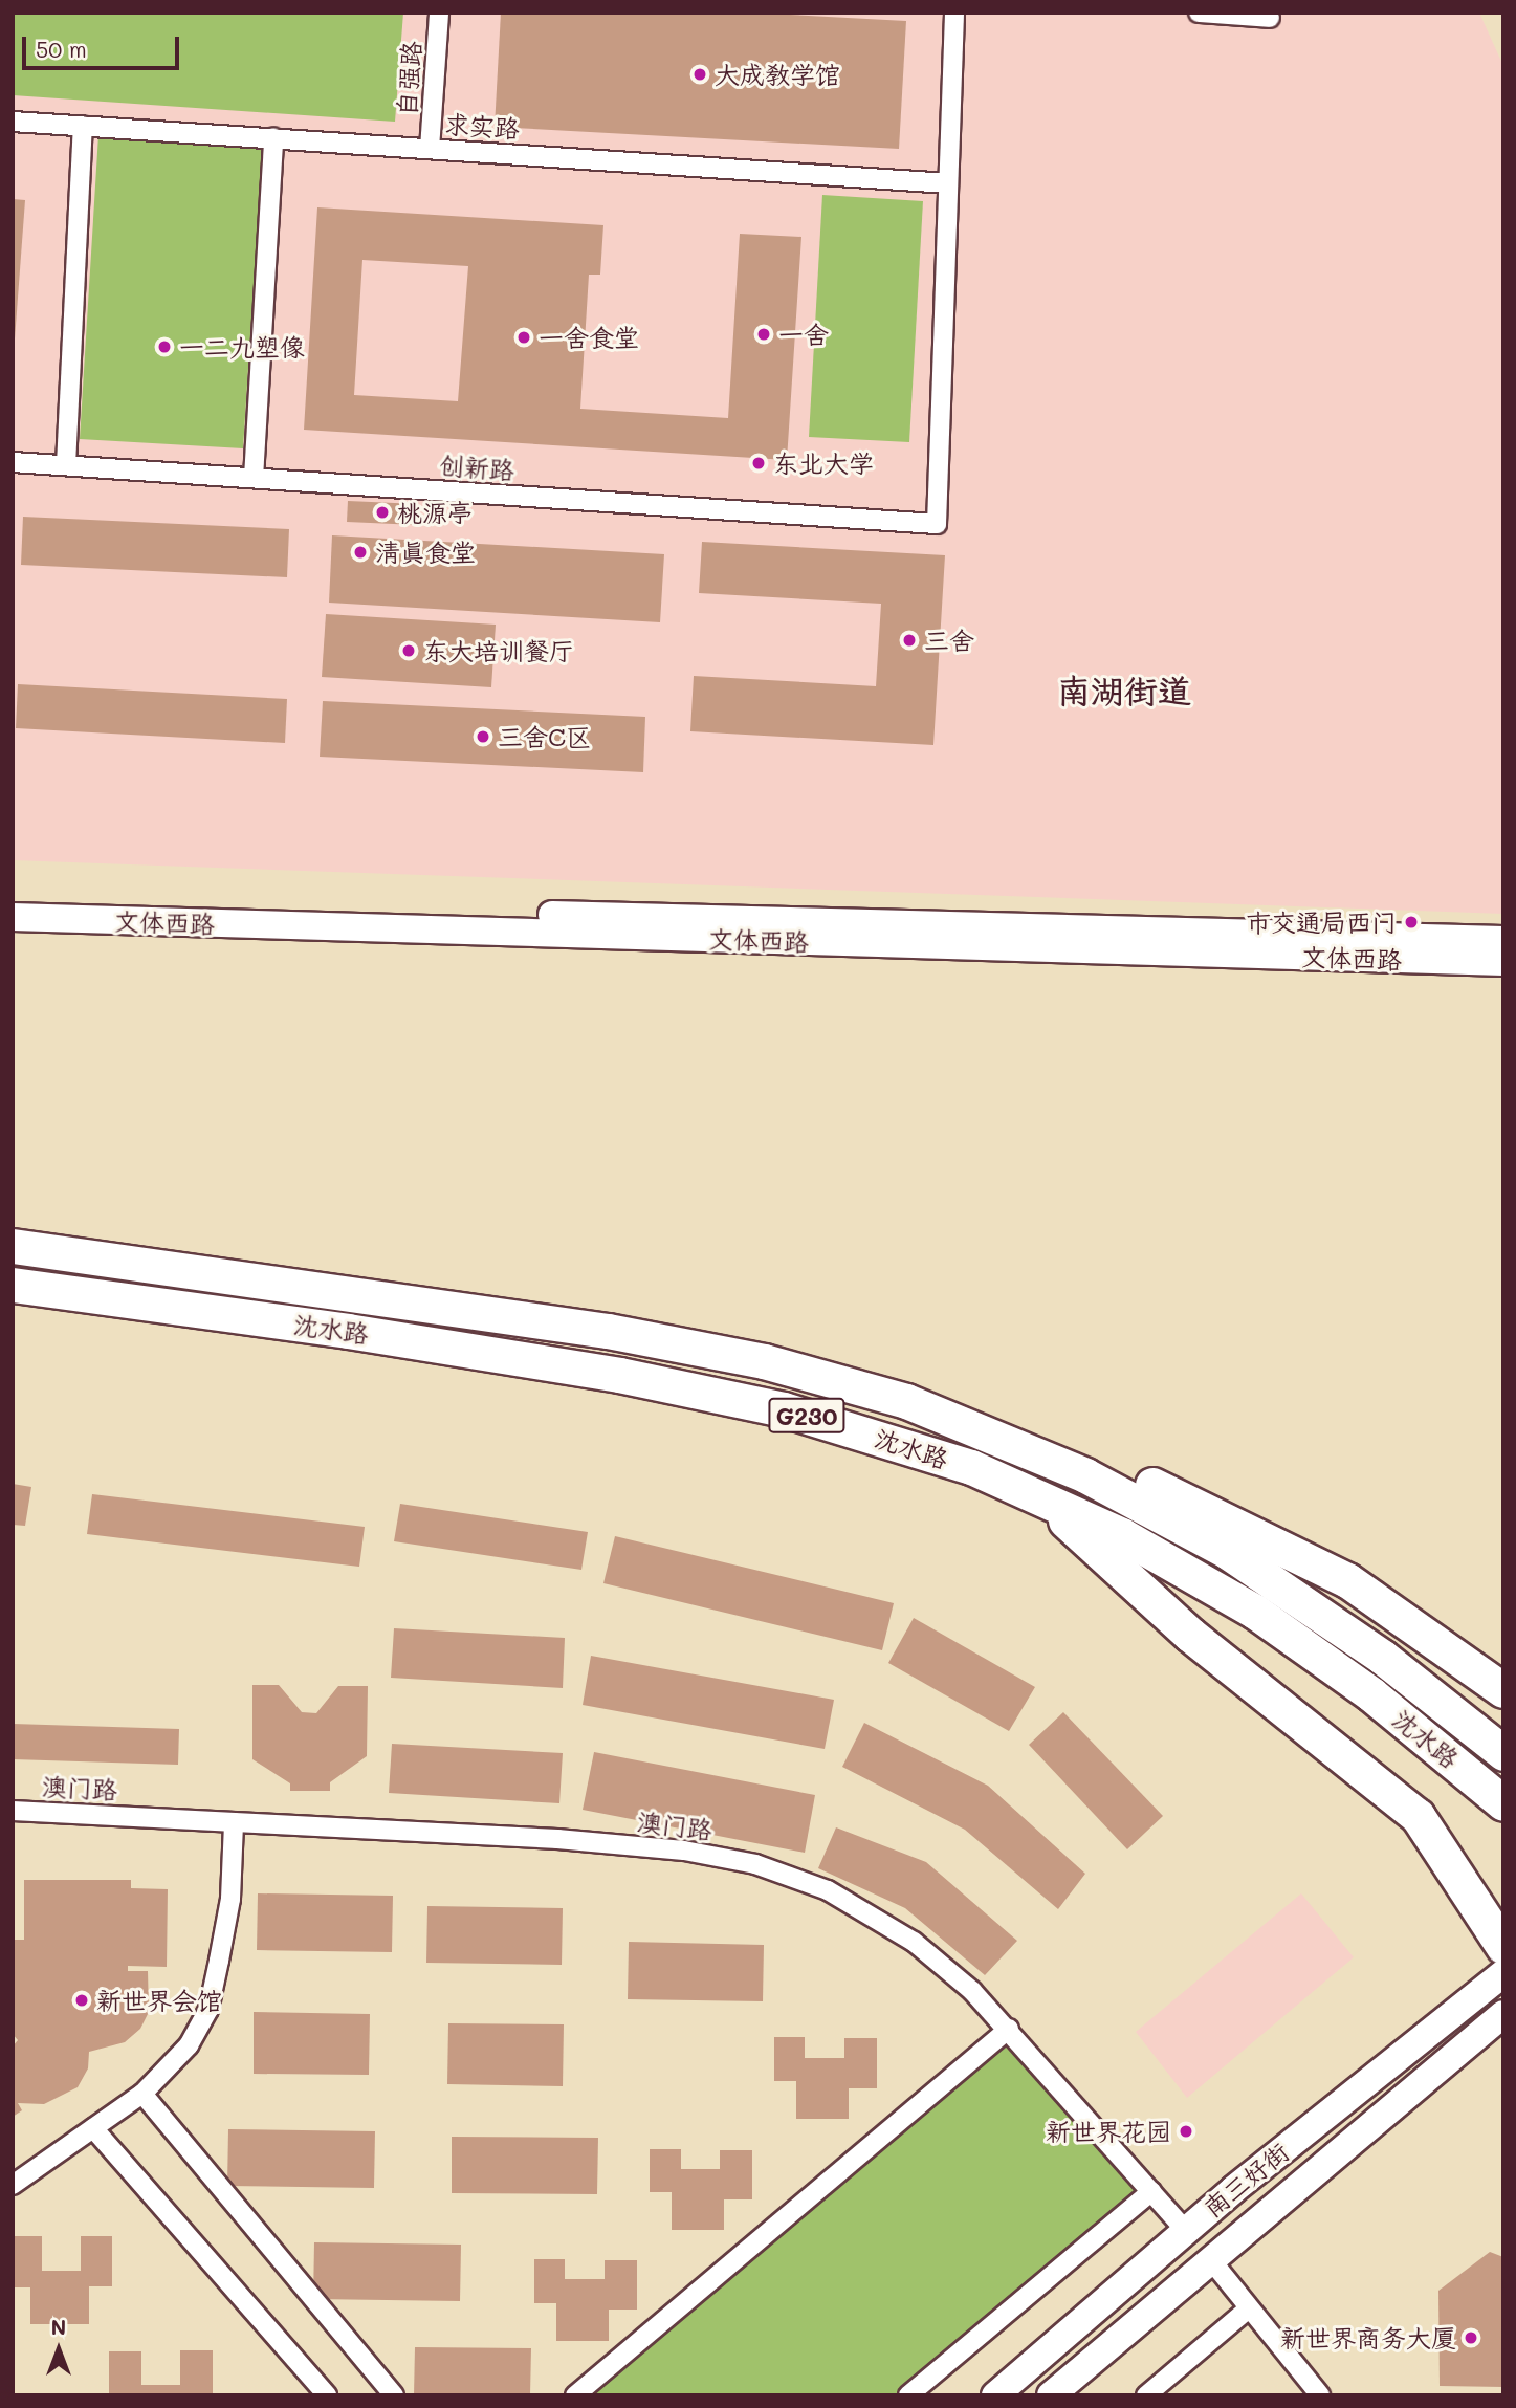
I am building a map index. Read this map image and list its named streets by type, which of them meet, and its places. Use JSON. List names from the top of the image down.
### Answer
{
  "streets": {
    "highway": ["沈水路", "G230"],
    "street": [
      "自强路",
      "求实路",
      "创新路",
      "文体西路",
      "澳门路",
      "南三好街"
    ]
  },
  "crossings": [
    ["自强路", "求实路"],
    ["求实路", "创新路"],
    ["澳门路", "南三好街"]
  ],
  "districts": ["南湖街道"],
  "places": [
    "大成教学馆",
    "一舍",
    "一舍食堂",
    "一二九塑像",
    "东北大学",
    "桃源亭",
    "清真食堂",
    "三舍",
    "东大培训餐厅",
    "三舍C区",
    "市交通局西门",
    "新世界会馆",
    "新世界花园",
    "新世界商务大厦"
  ],
  "scale_bar": "50 m",
  "north": "top"
}
